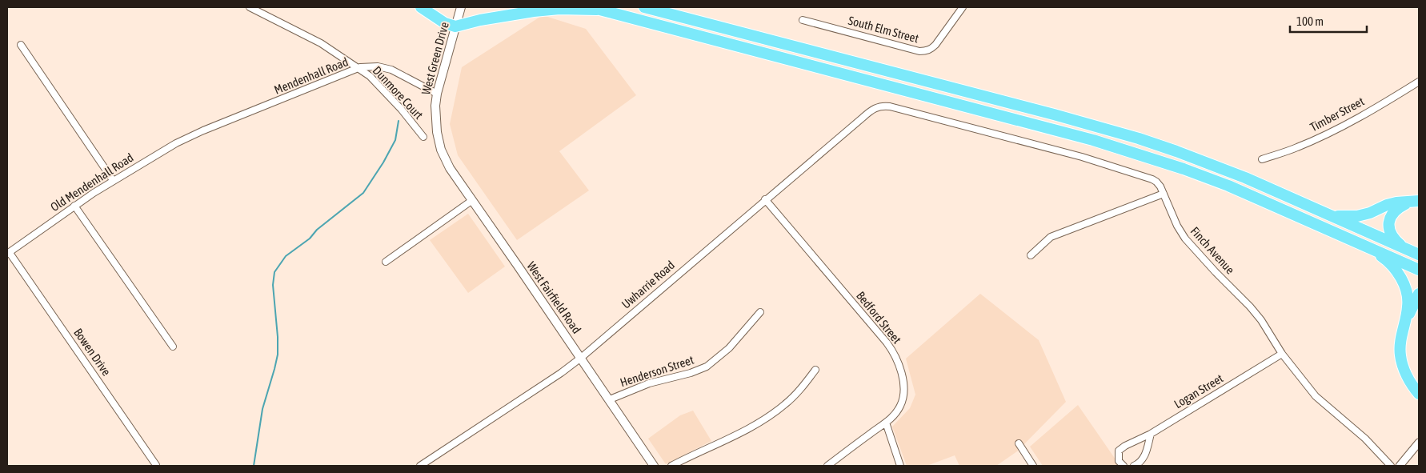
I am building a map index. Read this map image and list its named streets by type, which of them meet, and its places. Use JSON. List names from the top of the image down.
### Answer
{
  "streets": {
    "main road": ["West Green Drive", "West Fairfield Road"],
    "street": [
      "South Elm Street",
      "Mendenhall Road",
      "Dunmore Court",
      "Timber Street",
      "Old Mendenhall Road",
      "Finch Avenue",
      "Uwharrie Road",
      "Bedford Street",
      "Bowen Drive",
      "Henderson Street",
      "Logan Street"
    ]
  },
  "crossings": [
    ["West Green Drive", "Mendenhall Road"],
    ["West Green Drive", "West Fairfield Road"],
    ["Mendenhall Road", "Dunmore Court"],
    ["Mendenhall Road", "Old Mendenhall Road"],
    ["Old Mendenhall Road", "Bowen Drive"],
    ["Finch Avenue", "Uwharrie Road"],
    ["Finch Avenue", "Logan Street"],
    ["Uwharrie Road", "West Fairfield Road"],
    ["Uwharrie Road", "Bedford Street"],
    ["West Fairfield Road", "Henderson Street"]
  ],
  "scale_bar": "100 m"
}
